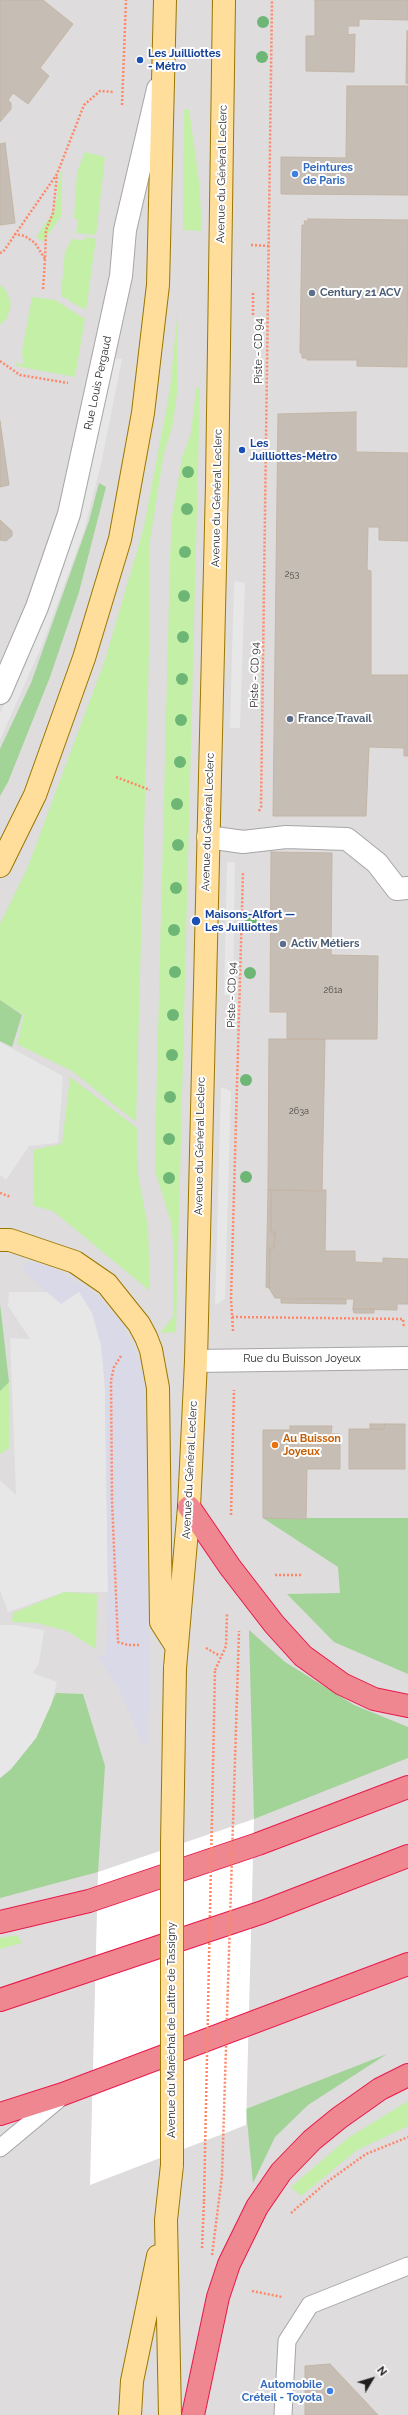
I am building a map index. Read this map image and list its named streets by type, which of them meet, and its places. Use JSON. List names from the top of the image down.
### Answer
{
  "streets": {
    "main road": ["Avenue du Général Leclerc", "Avenue du Maréchal de Lattre de Tassigny"],
    "street": ["Rue Louis Pergaud", "Rue du Buisson Joyeux"],
    "path": ["Piste - CD 94"]
  },
  "crossings": [
    ["Avenue du Général Leclerc", "Rue du Buisson Joyeux"],
    ["Avenue du Général Leclerc", "Avenue du Maréchal de Lattre de Tassigny"]
  ],
  "places": [
    "Les Juilliottes - Métro",
    "Peintures de Paris",
    "Century 21 ACV",
    "Les Juilliottes-Métro",
    "France Travail",
    "Maisons-Alfort — Les Juilliottes",
    "Activ Métiers",
    "Au Buisson Joyeux",
    "Automobile Créteil - Toyota"
  ],
  "house_numbers": ["253", "261a", "263a"],
  "north": "top right"
}
